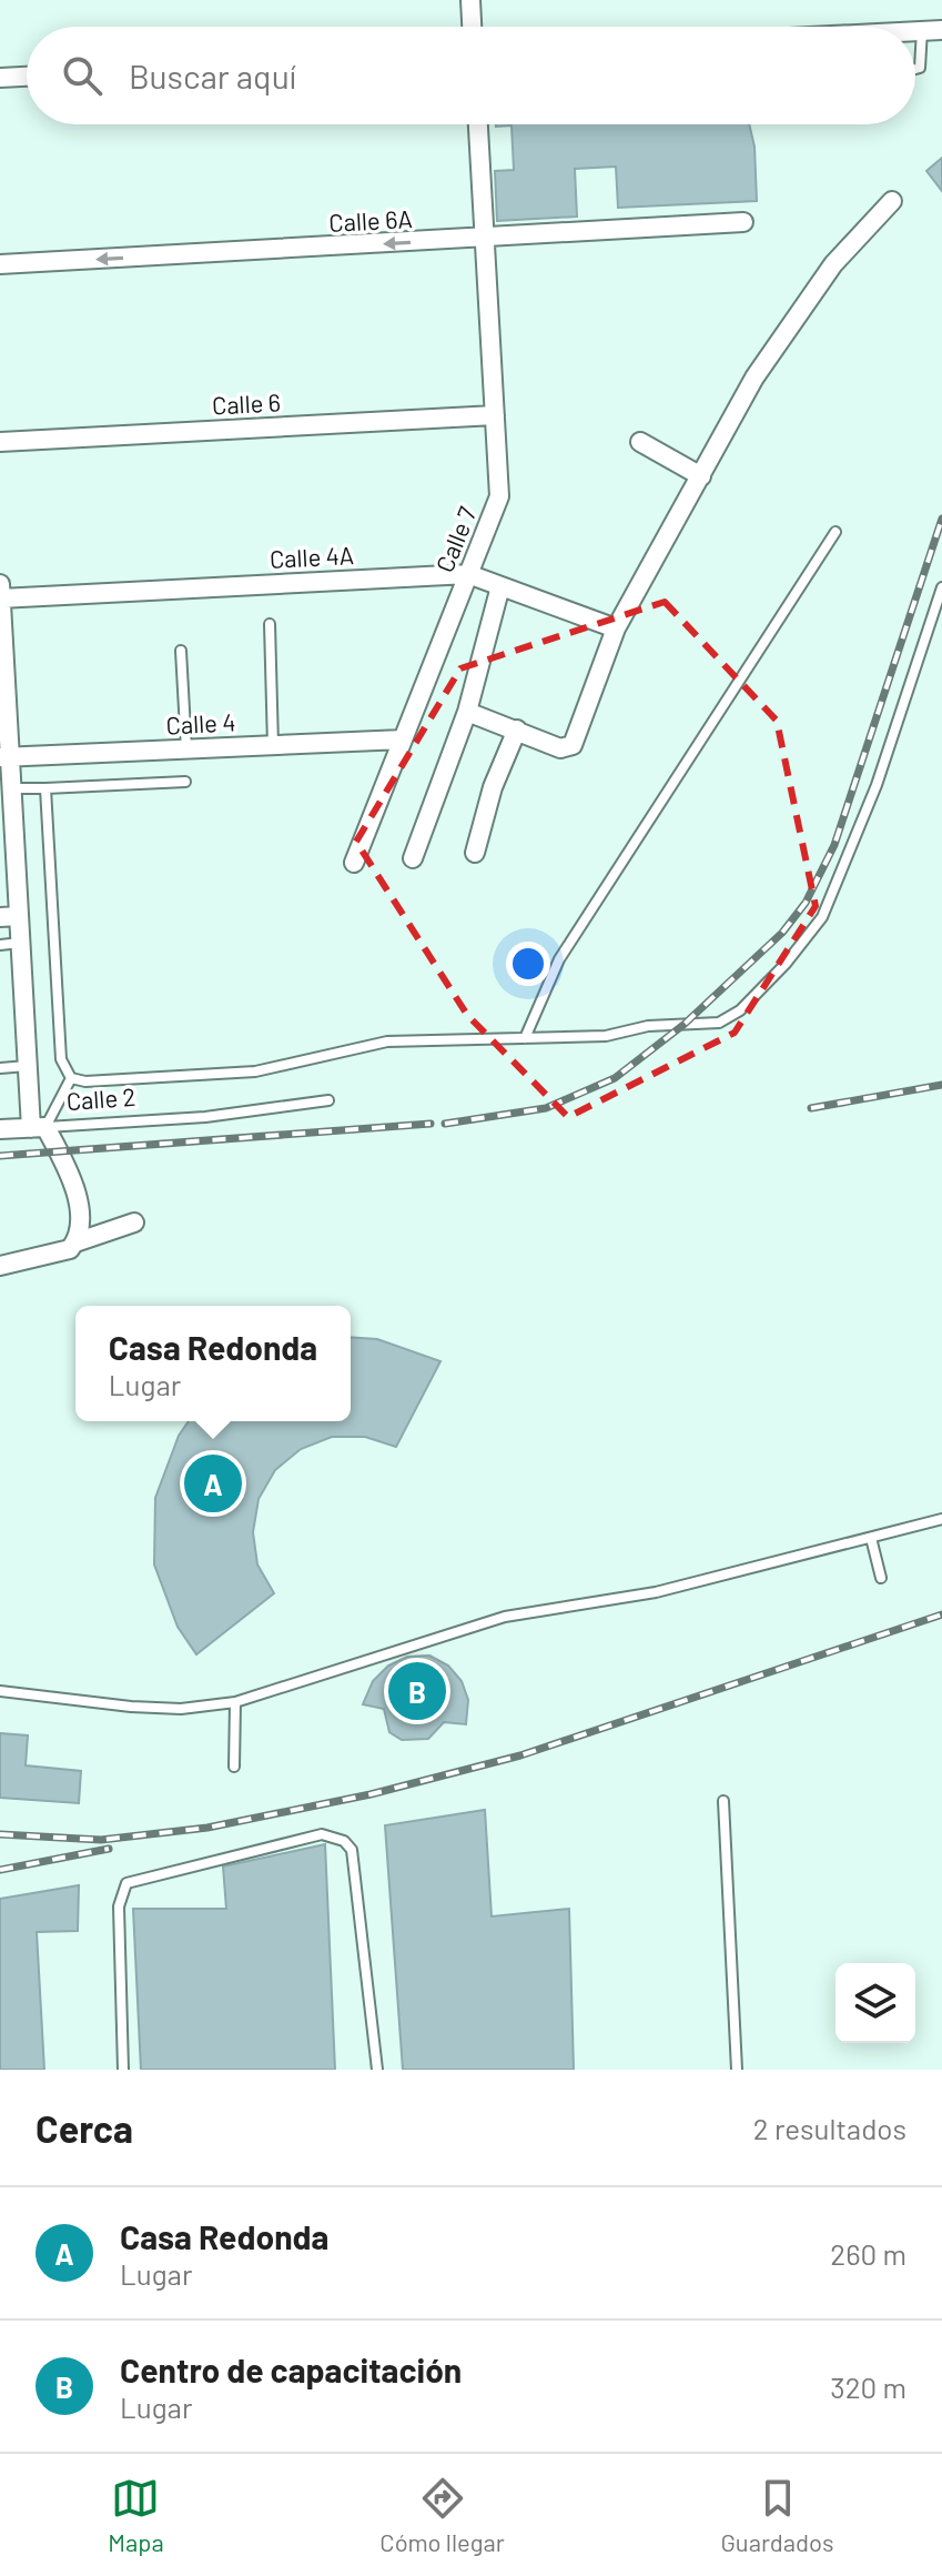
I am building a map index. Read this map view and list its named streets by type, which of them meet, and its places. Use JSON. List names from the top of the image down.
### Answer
{
  "streets": {
    "street": [
      "Calle 6A",
      "Calle 6",
      "Calle 7",
      "Calle 4A",
      "Calle 4",
      "Calle 2"
    ]
  },
  "crossings": [
    ["Calle 6A", "Calle 7"],
    ["Calle 6", "Calle 7"],
    ["Calle 7", "Calle 4A"],
    ["Calle 7", "Calle 4"]
  ],
  "one_way": ["Calle 6A"],
  "page": {
    "search": "Buscar aquí",
    "popup": ["Casa Redonda", "Lugar"],
    "pins": ["A", "B"],
    "heading": ["Cerca", "2 resultados"],
    "list": [
      {
        "mark": "A",
        "name": "Casa Redonda",
        "note": "Lugar",
        "value": "260 m"
      },
      {
        "mark": "B",
        "name": "Centro de capacitación",
        "note": "Lugar",
        "value": "320 m"
      }
    ],
    "nav": ["Mapa", "Cómo llegar", "Guardados"]
  }
}
